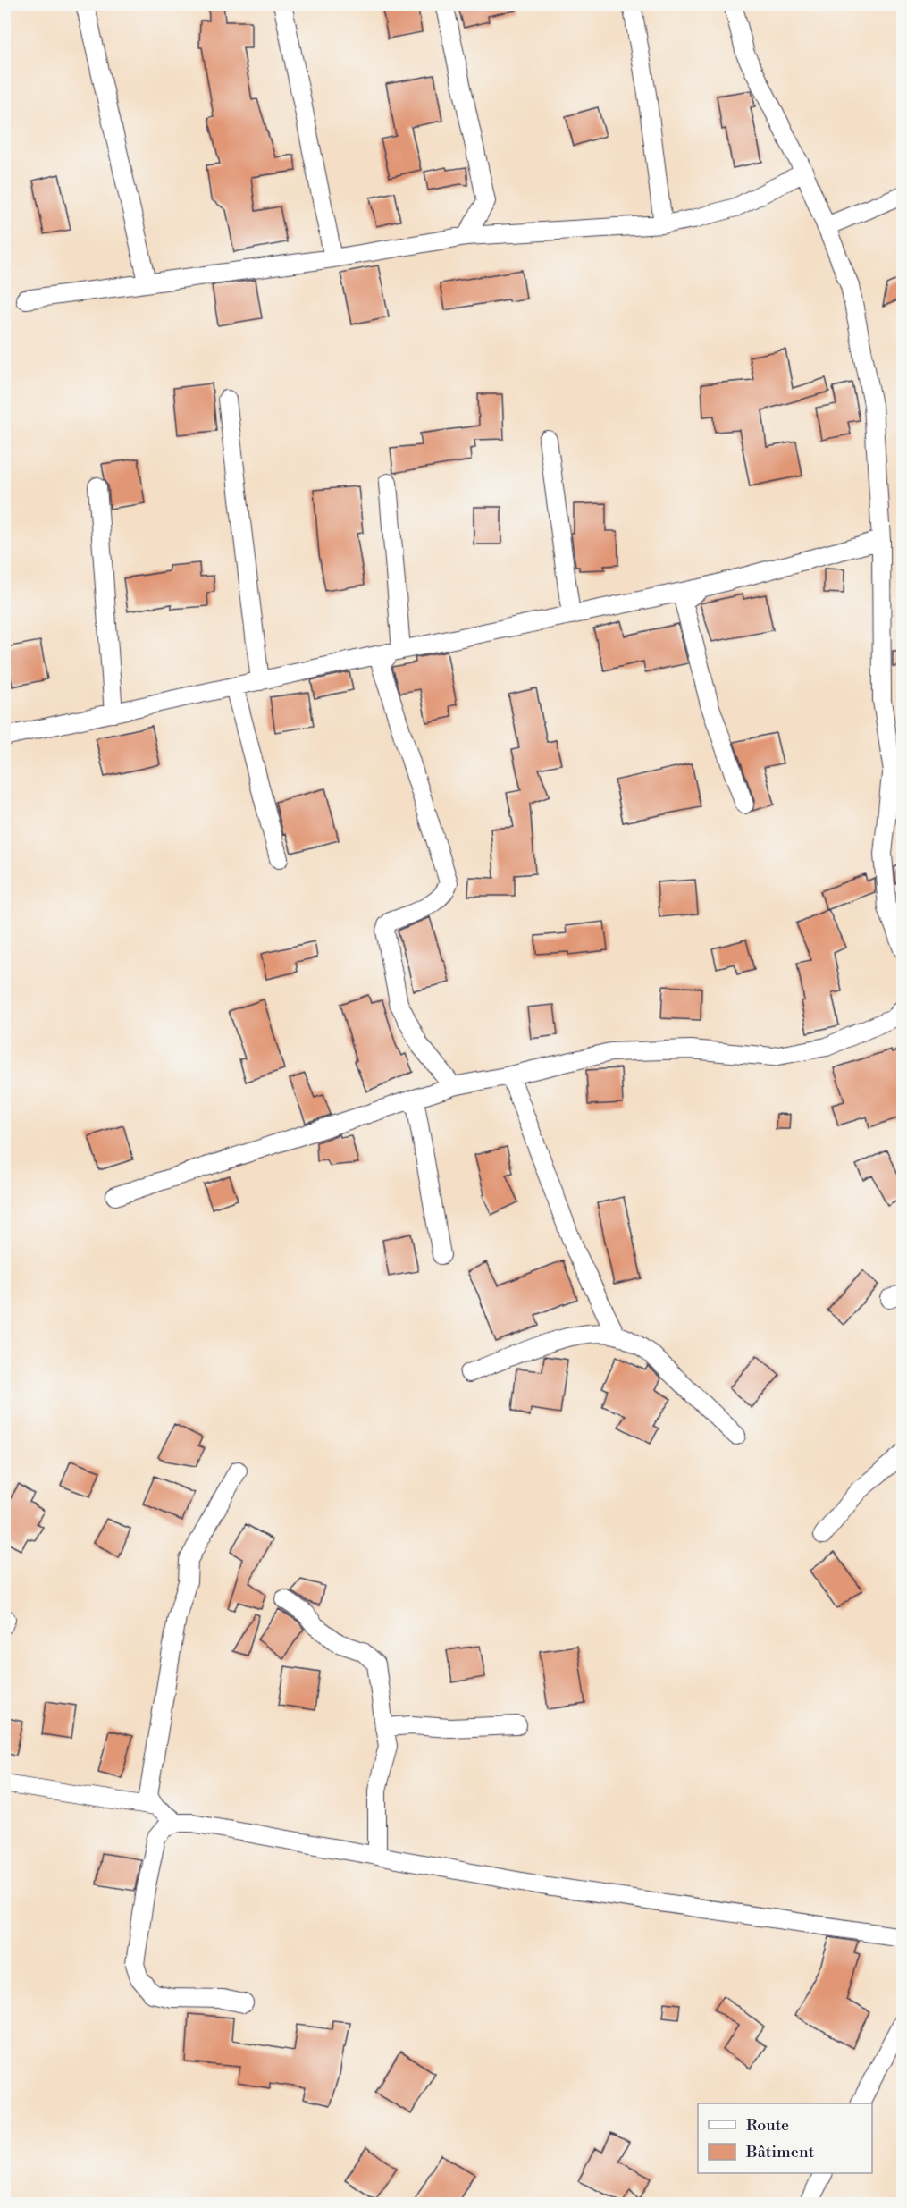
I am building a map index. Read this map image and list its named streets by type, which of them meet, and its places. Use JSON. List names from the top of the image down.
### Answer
{
  "legend": ["Route", "Bâtiment"]
}
